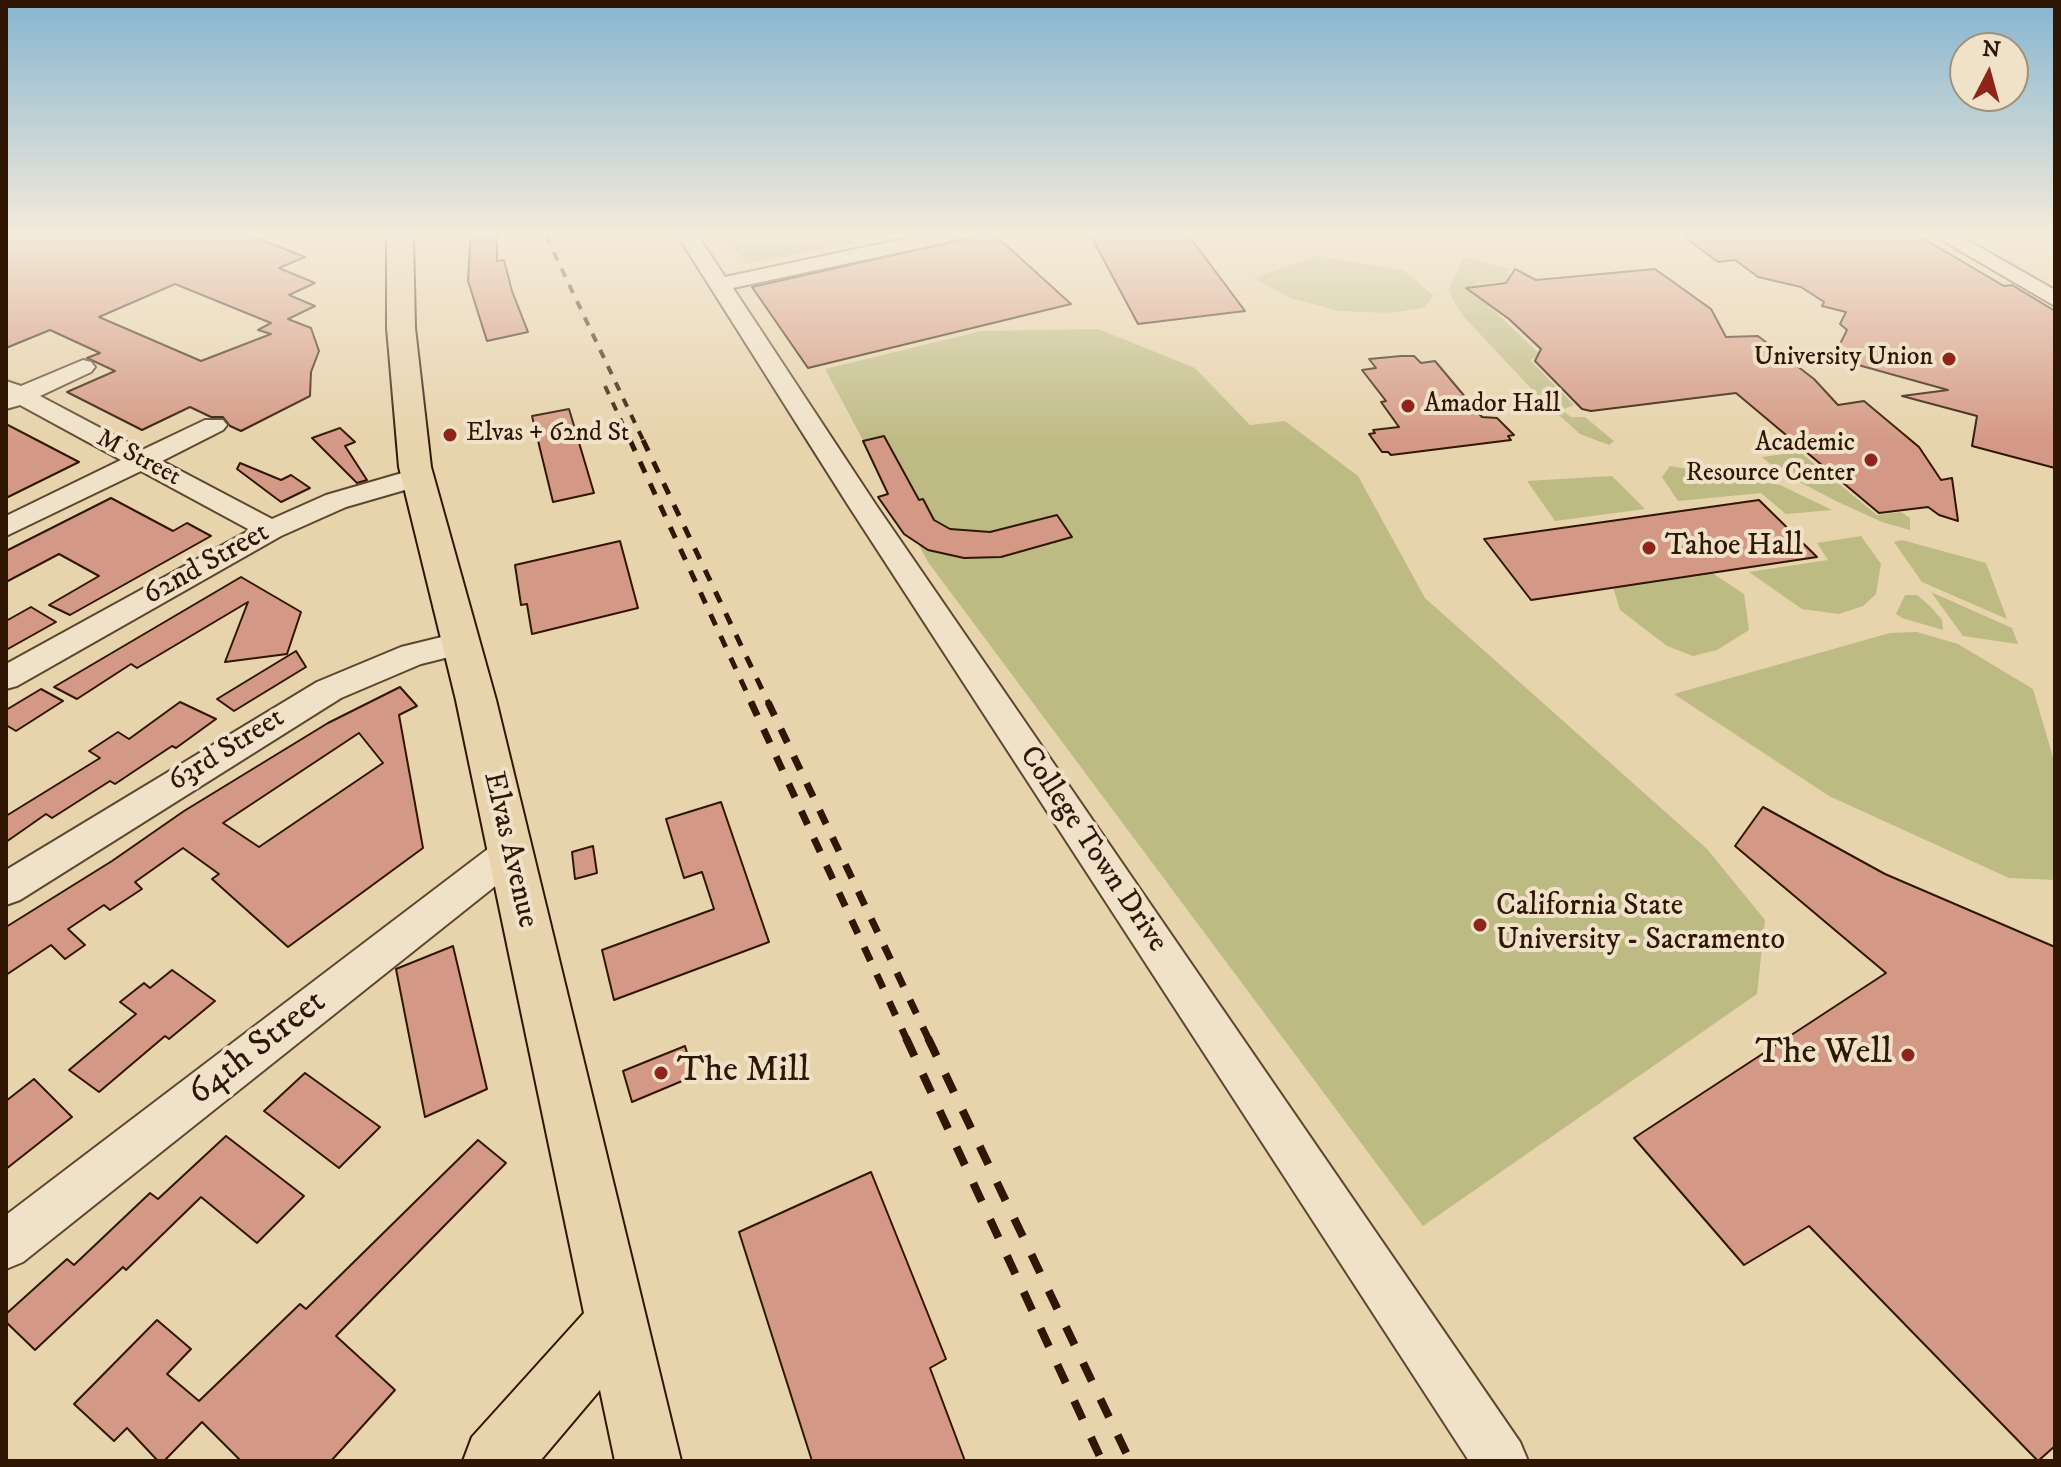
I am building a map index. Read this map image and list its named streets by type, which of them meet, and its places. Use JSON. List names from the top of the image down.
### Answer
{
  "streets": {
    "main road": ["Elvas Avenue"],
    "street": [
      "M Street",
      "62nd Street",
      "63rd Street",
      "College Town Drive",
      "64th Street"
    ]
  },
  "crossings": [
    ["M Street", "62nd Street"],
    ["62nd Street", "Elvas Avenue"],
    ["63rd Street", "Elvas Avenue"],
    ["Elvas Avenue", "64th Street"]
  ],
  "places": [
    "University Union",
    "Amador Hall",
    "Elvas + 62nd St",
    "Academic Resource Center",
    "Tahoe Hall",
    "California State University - Sacramento",
    "The Well",
    "The Mill"
  ],
  "north": "top"
}
